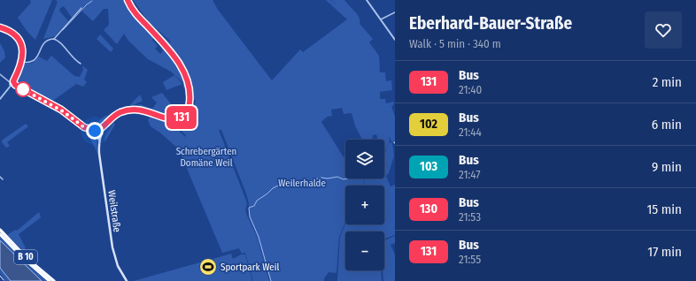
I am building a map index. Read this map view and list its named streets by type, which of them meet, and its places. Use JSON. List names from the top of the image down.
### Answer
{
  "streets": {
    "highway": ["B 10"],
    "main road": ["Weilstraße"]
  },
  "parks": ["Schrebergärten Domäne Weil", "Weilerhalde"],
  "places": {
    "sports": ["Sportpark Weil"]
  },
  "lines": ["bus line 131"],
  "page": {
    "on_map": "131",
    "heading": ["Eberhard-Bauer-Straße", "Walk · 5 min · 340 m"],
    "list": [
      {
        "mark": "131",
        "name": "Bus",
        "note": "21:40",
        "value": "2 min"
      },
      {
        "mark": "102",
        "name": "Bus",
        "note": "21:44",
        "value": "6 min"
      },
      {
        "mark": "103",
        "name": "Bus",
        "note": "21:47",
        "value": "9 min"
      },
      {
        "mark": "130",
        "name": "Bus",
        "note": "21:53",
        "value": "15 min"
      },
      {
        "mark": "131",
        "name": "Bus",
        "note": "21:55",
        "value": "17 min"
      }
    ],
    "map_buttons": ["+", "−"]
  }
}
